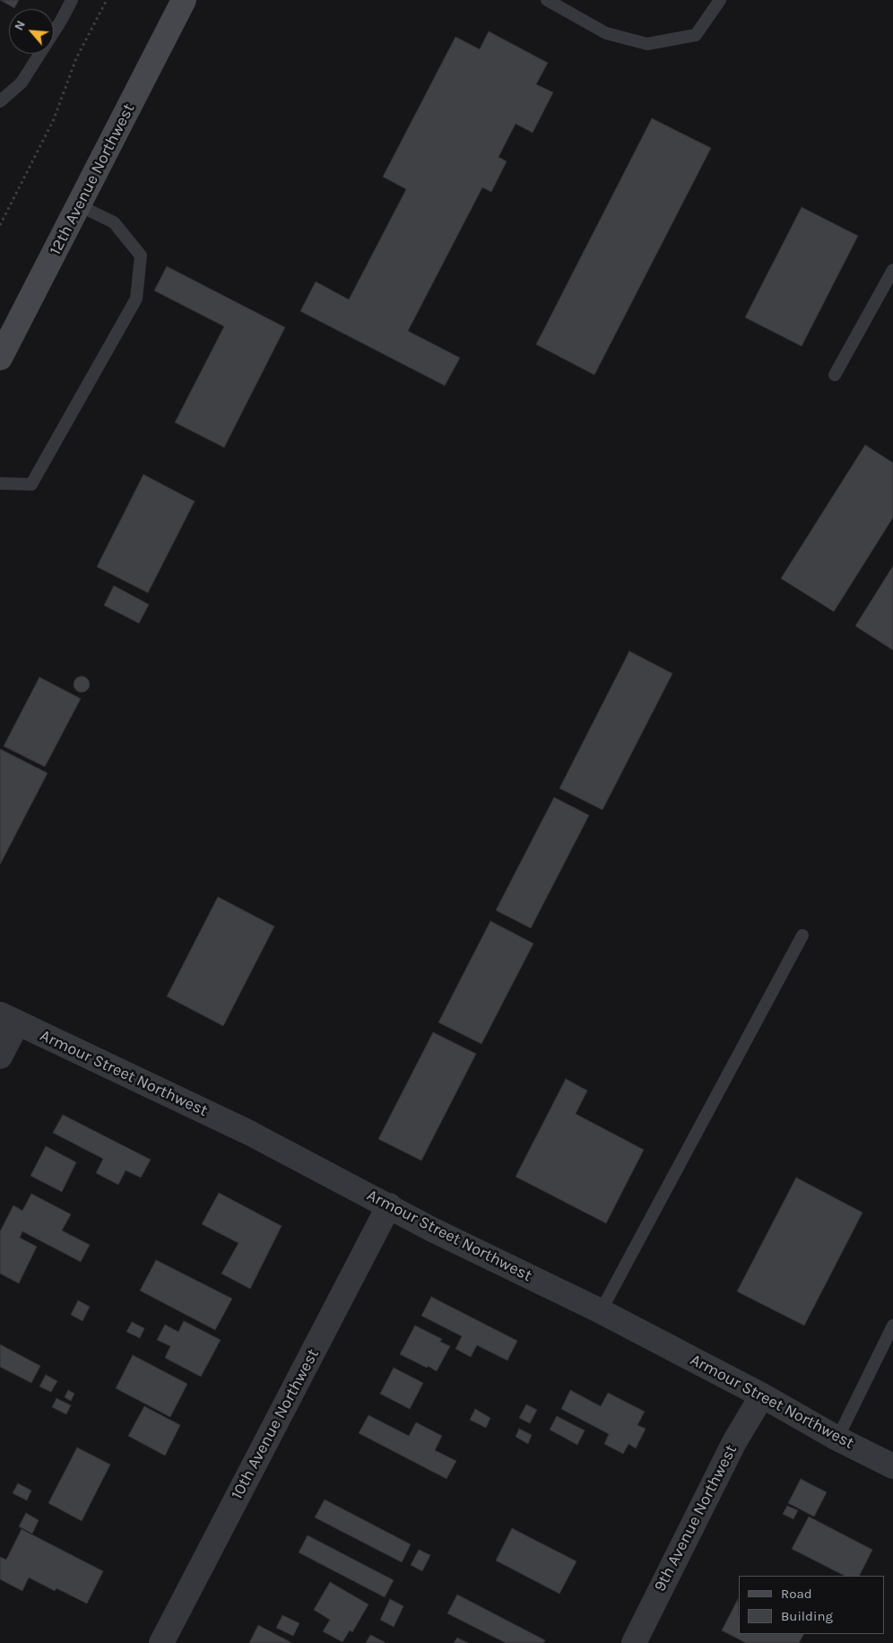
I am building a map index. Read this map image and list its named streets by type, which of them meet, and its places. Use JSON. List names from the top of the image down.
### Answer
{
  "streets": {
    "main road": ["12th Avenue Northwest"],
    "street": ["Armour Street Northwest", "10th Avenue Northwest", "9th Avenue Northwest"]
  },
  "crossings": [
    ["Armour Street Northwest", "10th Avenue Northwest"],
    ["Armour Street Northwest", "9th Avenue Northwest"]
  ],
  "legend": ["Road", "Building"],
  "north": "top left"
}
